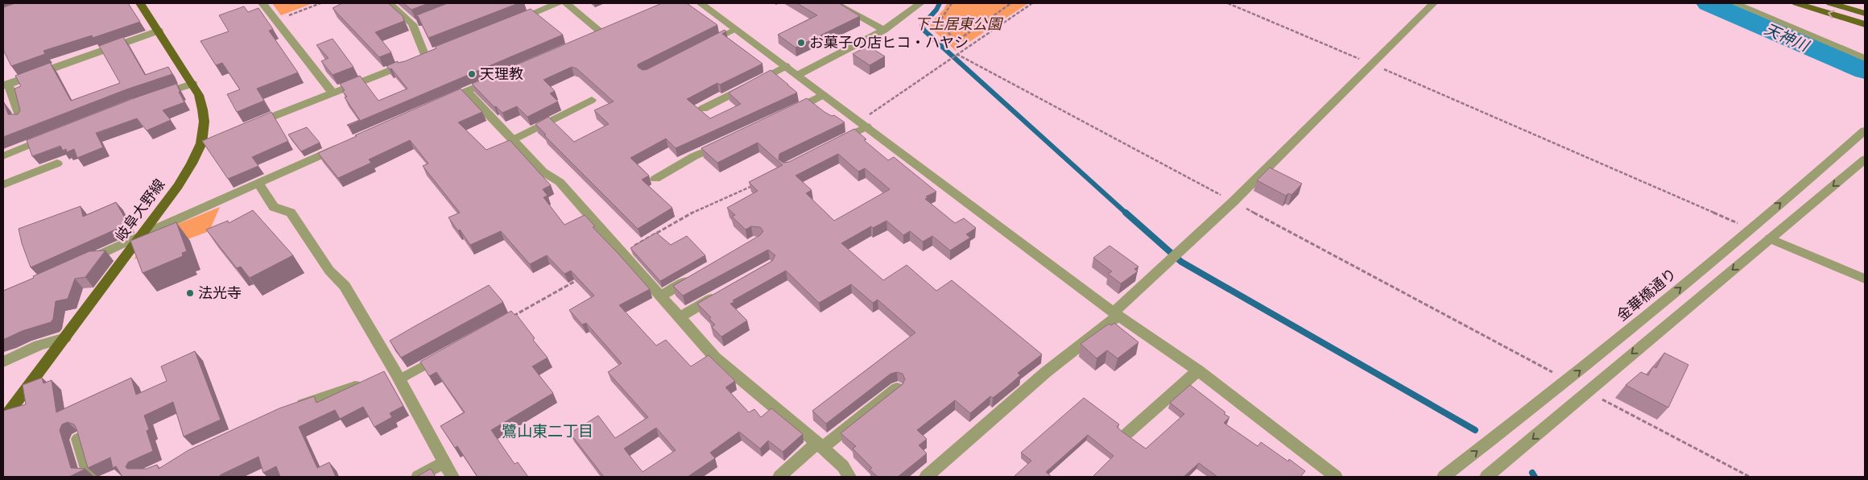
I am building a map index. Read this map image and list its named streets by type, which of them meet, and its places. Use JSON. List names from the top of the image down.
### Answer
{
  "streets": {
    "main road": ["岐阜大野線"],
    "street": ["金華橋通り"]
  },
  "districts": ["鷺山東二丁目"],
  "water": ["天神川"],
  "parks": ["下土居東公園"],
  "places": ["お菓子の店ヒコ・ハヤシ", "天理教", "法光寺"]
}
